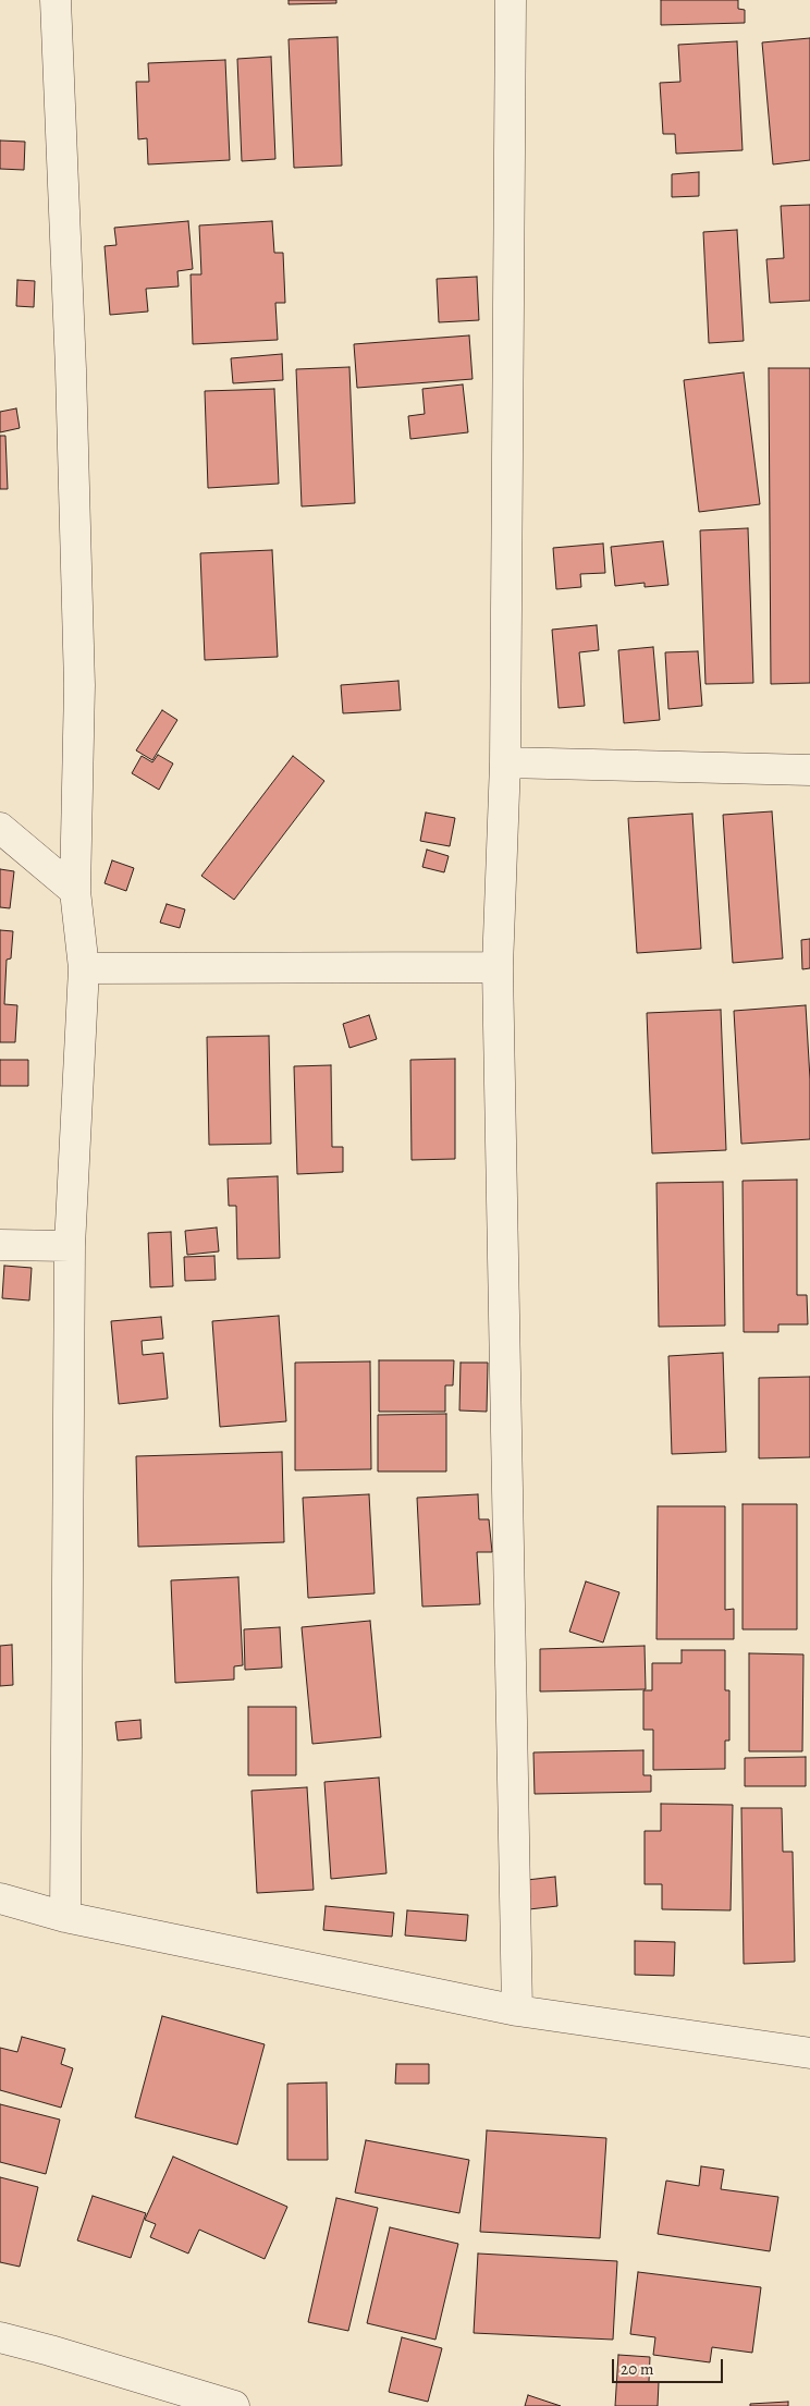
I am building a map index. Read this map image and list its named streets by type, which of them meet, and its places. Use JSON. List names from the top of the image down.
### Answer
{
  "scale_bar": "20 m"
}
